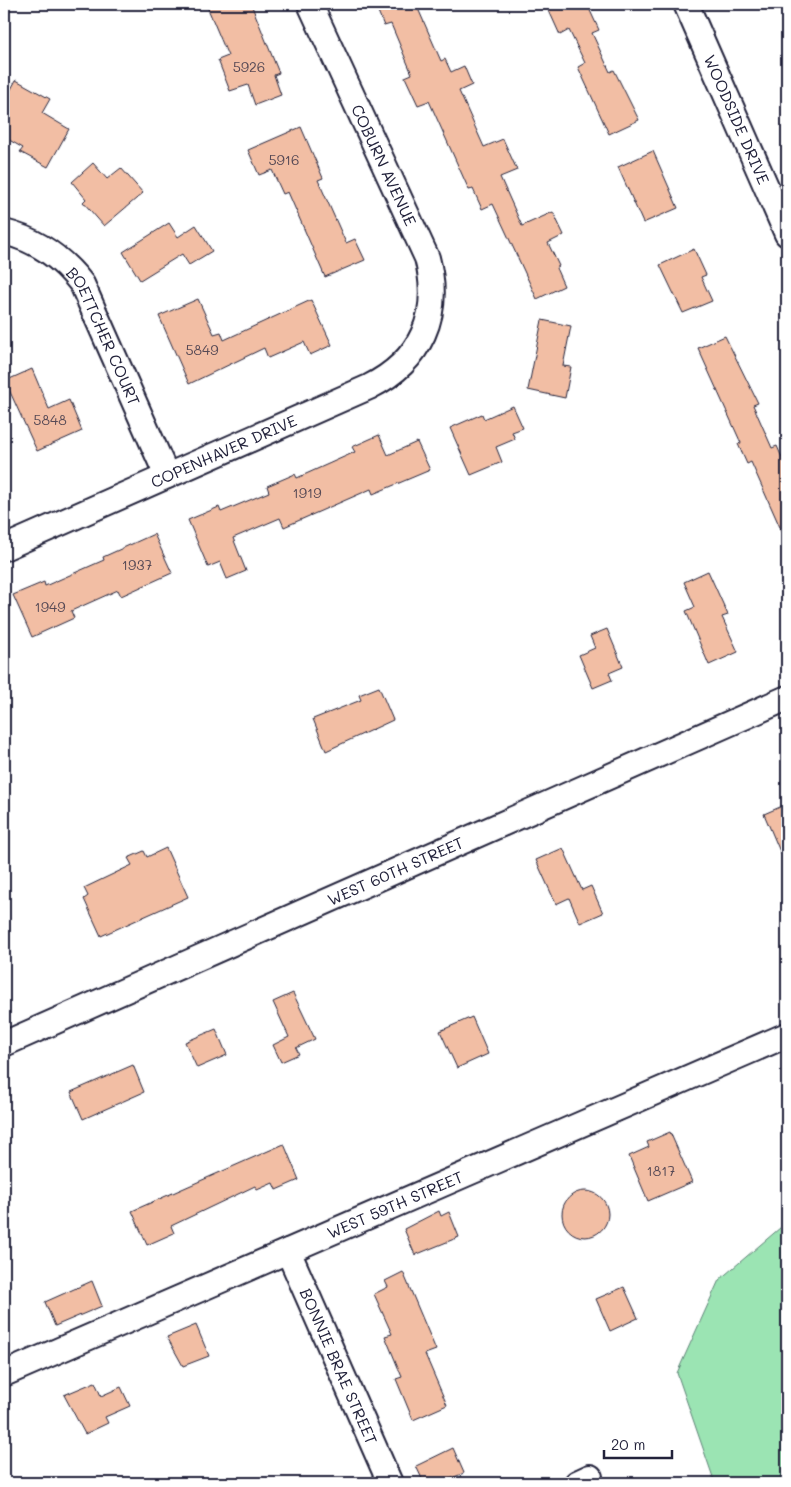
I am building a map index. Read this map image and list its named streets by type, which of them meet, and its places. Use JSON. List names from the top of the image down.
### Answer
{
  "streets": {
    "street": [
      "WOODSIDE DRIVE",
      "COBURN AVENUE",
      "BOETTCHER COURT",
      "COPENHAVER DRIVE",
      "WEST 60TH STREET",
      "WEST 59TH STREET",
      "BONNIE BRAE STREET"
    ]
  },
  "crossings": [
    ["COBURN AVENUE", "COPENHAVER DRIVE"],
    ["BOETTCHER COURT", "COPENHAVER DRIVE"],
    ["WEST 59TH STREET", "BONNIE BRAE STREET"]
  ],
  "house_numbers": [
    "5926",
    "5916",
    "5849",
    "5848",
    "1919",
    "1937",
    "1949",
    "1817"
  ],
  "scale_bar": "20 m"
}
